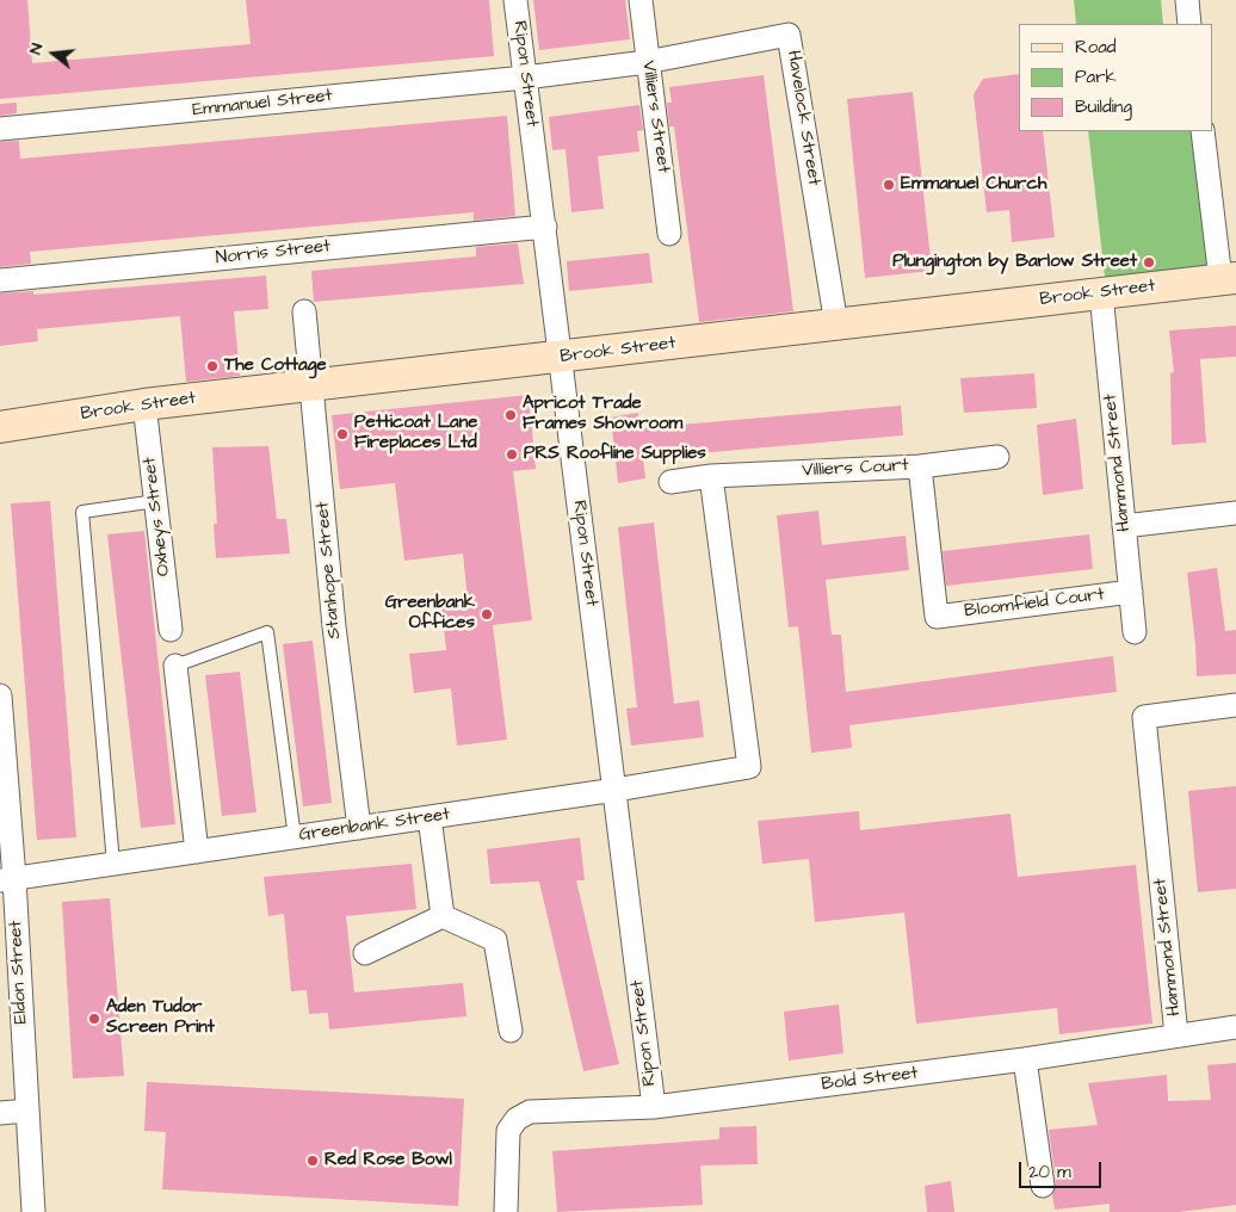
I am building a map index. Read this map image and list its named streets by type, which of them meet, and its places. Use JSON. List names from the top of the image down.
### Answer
{
  "streets": {
    "street": [
      "Ripon Street",
      "Emmanuel Street",
      "Villiers Street",
      "Havelock Street",
      "Norris Street",
      "Brook Street",
      "Hammond Street",
      "Villiers Court",
      "Oxheys Street",
      "Stanhope Street",
      "Bloomfield Court",
      "Greenbank Street",
      "Eldon Street",
      "Bold Street"
    ]
  },
  "crossings": [
    ["Ripon Street", "Emmanuel Street"],
    ["Ripon Street", "Havelock Street"],
    ["Ripon Street", "Norris Street"],
    ["Ripon Street", "Brook Street"],
    ["Ripon Street", "Greenbank Street"],
    ["Ripon Street", "Bold Street"],
    ["Emmanuel Street", "Havelock Street"],
    ["Villiers Street", "Havelock Street"],
    ["Havelock Street", "Brook Street"],
    ["Brook Street", "Hammond Street"],
    ["Brook Street", "Oxheys Street"],
    ["Brook Street", "Stanhope Street"],
    ["Hammond Street", "Bloomfield Court"],
    ["Hammond Street", "Bold Street"],
    ["Villiers Court", "Bloomfield Court"],
    ["Villiers Court", "Greenbank Street"],
    ["Stanhope Street", "Greenbank Street"],
    ["Greenbank Street", "Eldon Street"]
  ],
  "places": [
    "Emmanuel Church",
    "Plungington by Barlow Street",
    "The Cottage",
    "Apricot Trade Frames Showroom",
    "Petticoat Lane Fireplaces Ltd",
    "PRS Roofline Supplies",
    "Greenbank Offices",
    "Aden Tudor Screen Print",
    "Red Rose Bowl"
  ],
  "legend": ["Road", "Park", "Building"],
  "scale_bar": "20 m",
  "north": "left"
}
